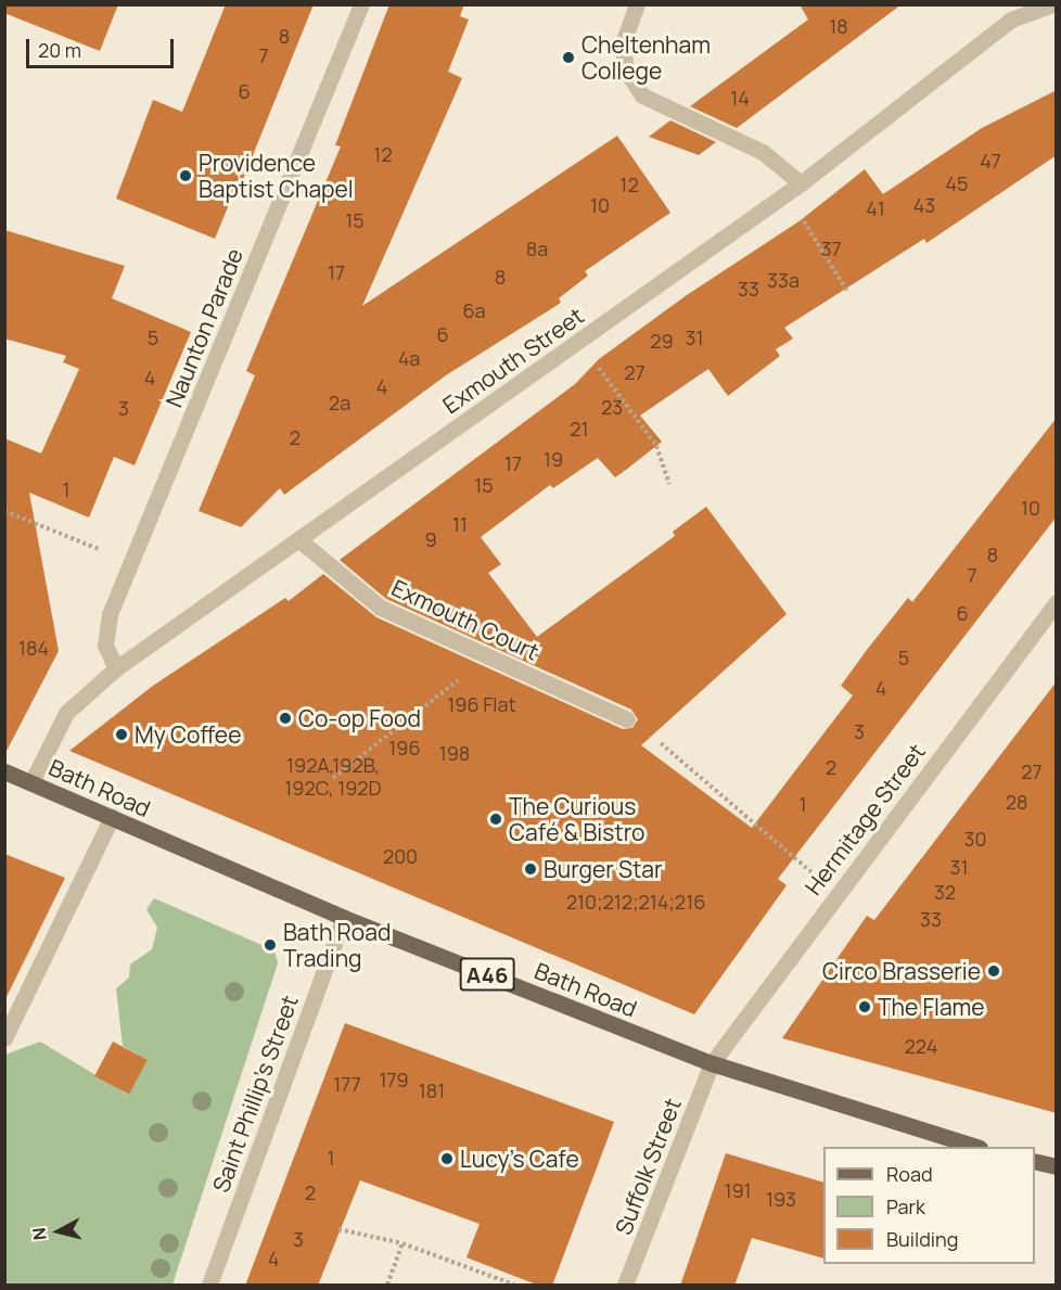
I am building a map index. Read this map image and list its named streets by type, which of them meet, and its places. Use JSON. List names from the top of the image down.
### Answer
{
  "streets": {
    "main road": ["Bath Road", "A46"],
    "street": [
      "Naunton Parade",
      "Exmouth Street",
      "Exmouth Court",
      "Hermitage Street",
      "Saint Phillip's Street",
      "Suffolk Street"
    ]
  },
  "crossings": [
    ["Naunton Parade", "Exmouth Street"],
    ["Exmouth Street", "Exmouth Court"],
    ["Exmouth Street", "Bath Road"],
    ["Bath Road", "Hermitage Street"],
    ["Bath Road", "Saint Phillip's Street"],
    ["Bath Road", "Suffolk Street"],
    ["Hermitage Street", "Suffolk Street"]
  ],
  "places": [
    "Cheltenham College",
    "Providence Baptist Chapel",
    "Co-op Food",
    "My Coffee",
    "The Curious Café & Bistro",
    "Burger Star",
    "Bath Road Trading",
    "Circo Brasserie",
    "The Flame",
    "Lucy's Cafe"
  ],
  "house_numbers": [
    "18",
    "8",
    "7",
    "6",
    "14",
    "12",
    "47",
    "45",
    "12",
    "10",
    "43",
    "41",
    "15",
    "8a",
    "37",
    "17",
    "8",
    "33a",
    "33",
    "6a",
    "6",
    "5",
    "31",
    "29",
    "4a",
    "27",
    "4",
    "4",
    "2a",
    "23",
    "3",
    "21",
    "2",
    "19",
    "17",
    "15",
    "1",
    "10",
    "11",
    "9",
    "8",
    "7",
    "6",
    "184",
    "5",
    "4",
    "196 Flat",
    "3",
    "196",
    "198",
    "192A,192B, 192C, 192D",
    "2",
    "27",
    "28",
    "1",
    "30",
    "200",
    "31",
    "32",
    "210;212;214;216",
    "33",
    "224",
    "179",
    "177",
    "181",
    "1",
    "191",
    "2",
    "193",
    "3",
    "4"
  ],
  "legend": ["Road", "Park", "Building"],
  "scale_bar": "20 m",
  "north": "left"
}
